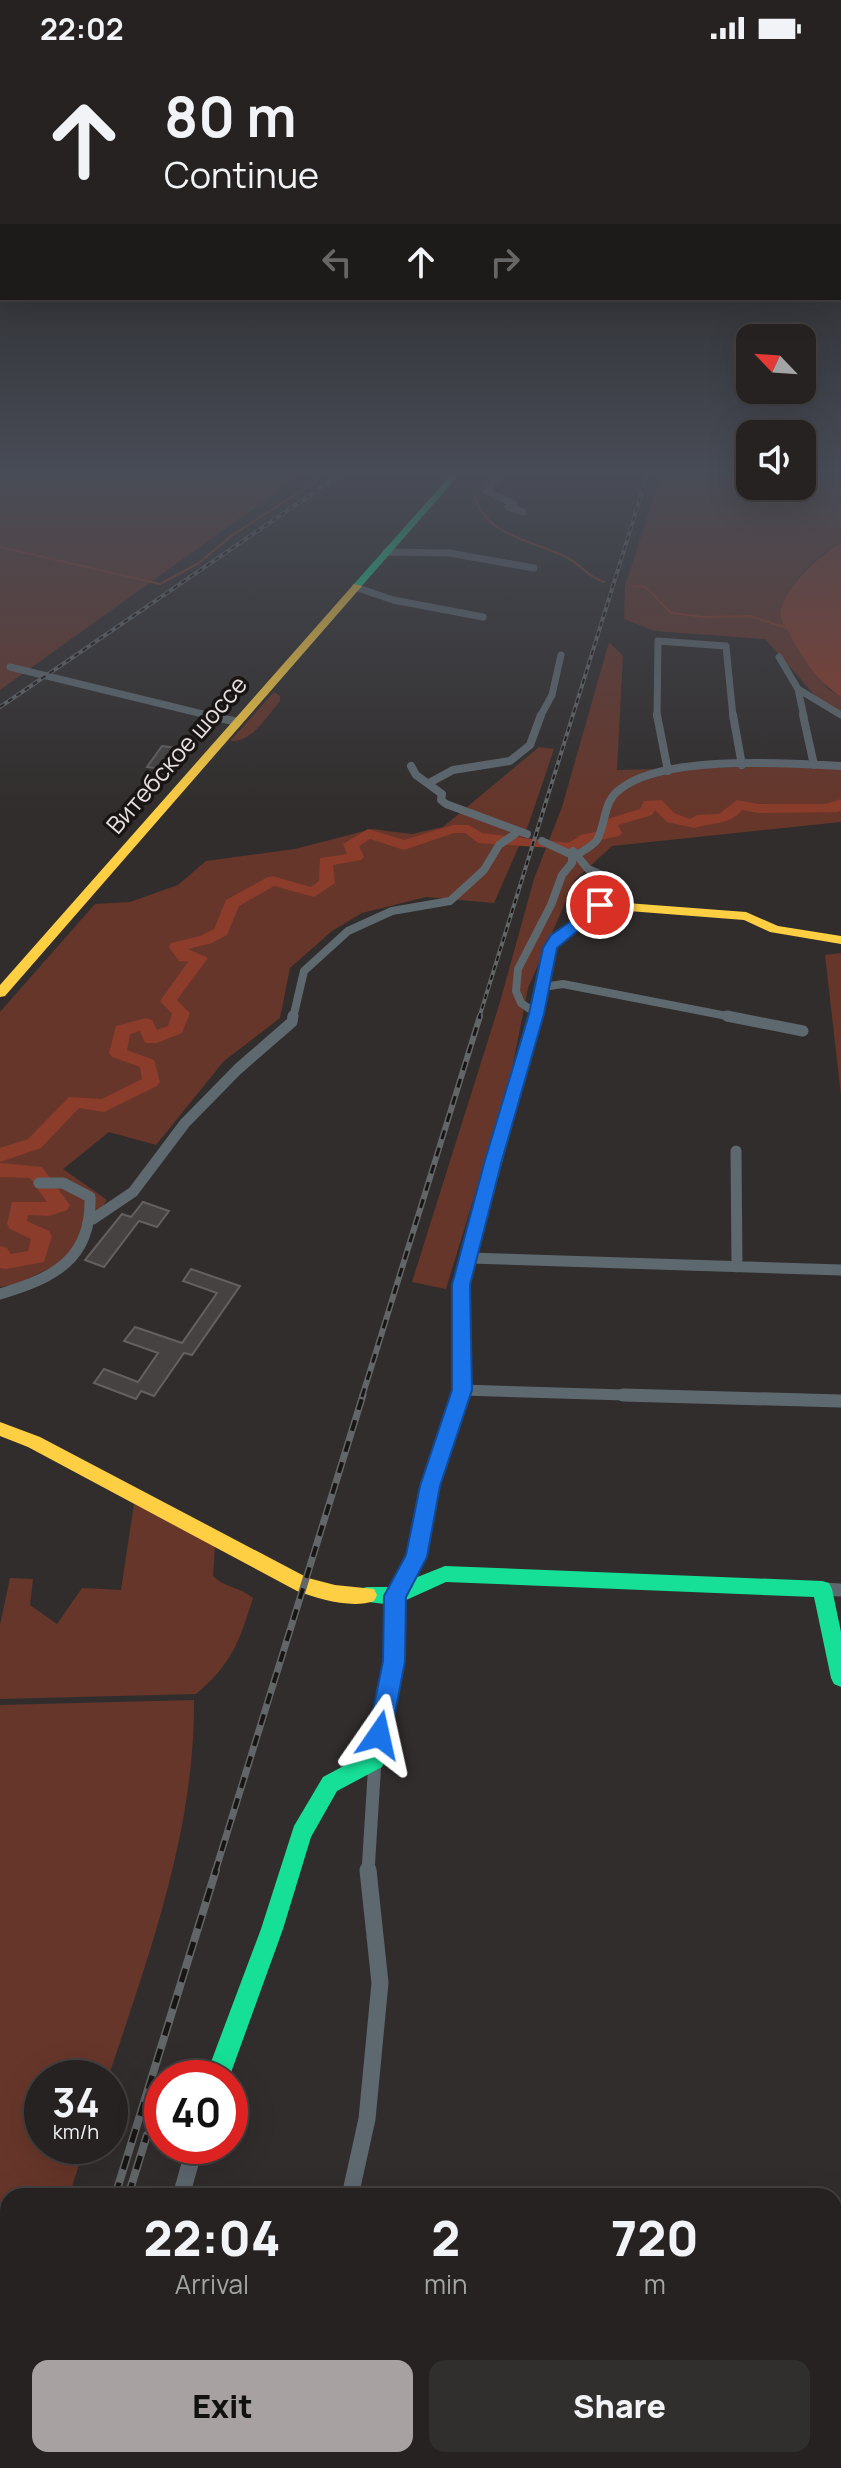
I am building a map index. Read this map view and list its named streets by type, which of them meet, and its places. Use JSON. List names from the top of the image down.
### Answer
{
  "streets": {
    "street": ["Витебское шоссе"]
  },
  "north": "top left",
  "page": {
    "status": "22:02",
    "turn": ["80 m", "Continue"],
    "speed": "34 km/h",
    "limit": "40",
    "eta": [
      "22:04",
      "Arrival",
      "2",
      "min",
      "720",
      "m"
    ],
    "buttons": ["Exit", "Share"]
  }
}
